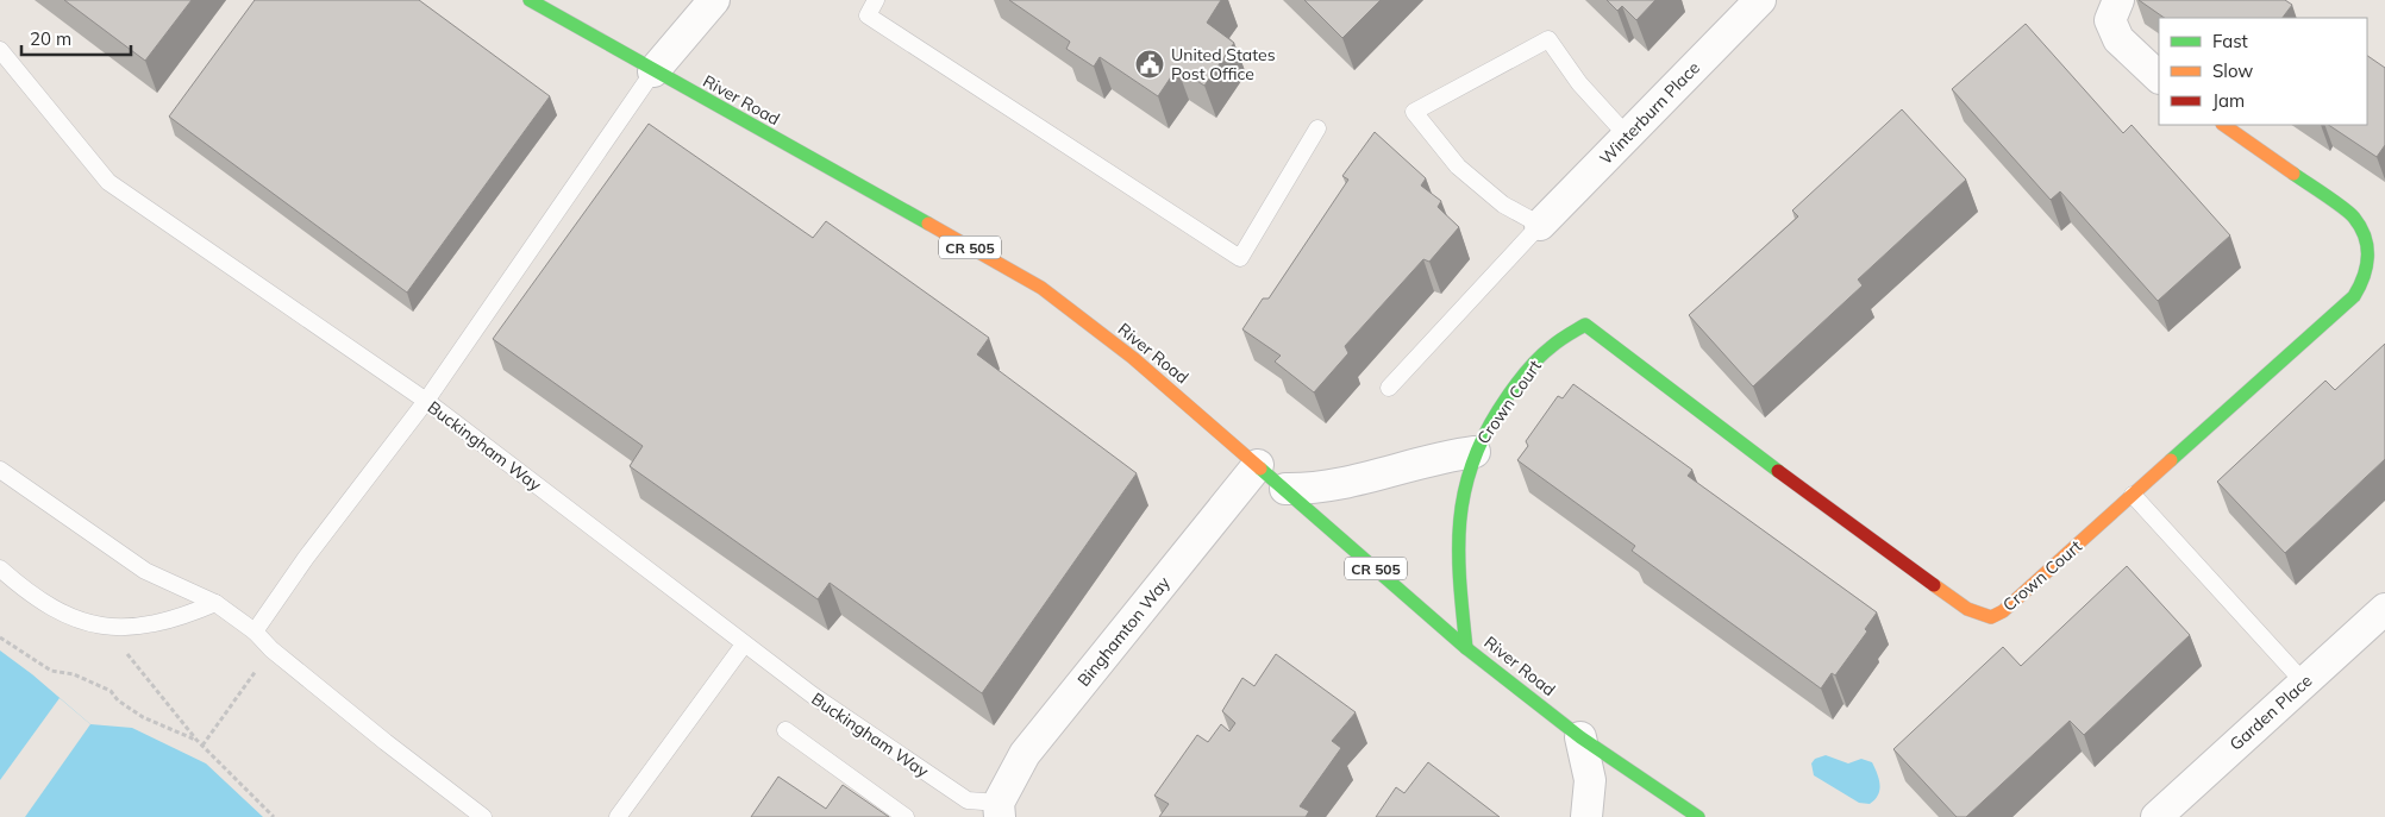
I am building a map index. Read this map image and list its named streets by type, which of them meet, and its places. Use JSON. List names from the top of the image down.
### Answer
{
  "streets": {
    "street": [
      "River Road",
      "Winterburn Place",
      "CR 505",
      "Crown Court",
      "Binghamton Way",
      "Garden Place"
    ],
    "lane": ["Buckingham Way"]
  },
  "crossings": [
    ["River Road", "Crown Court"],
    ["River Road", "Binghamton Way"],
    ["Buckingham Way", "Binghamton Way"]
  ],
  "places": {
    "public building": ["United States Post Office"]
  },
  "legend": ["Fast", "Slow", "Jam"],
  "scale_bar": "20 m"
}
